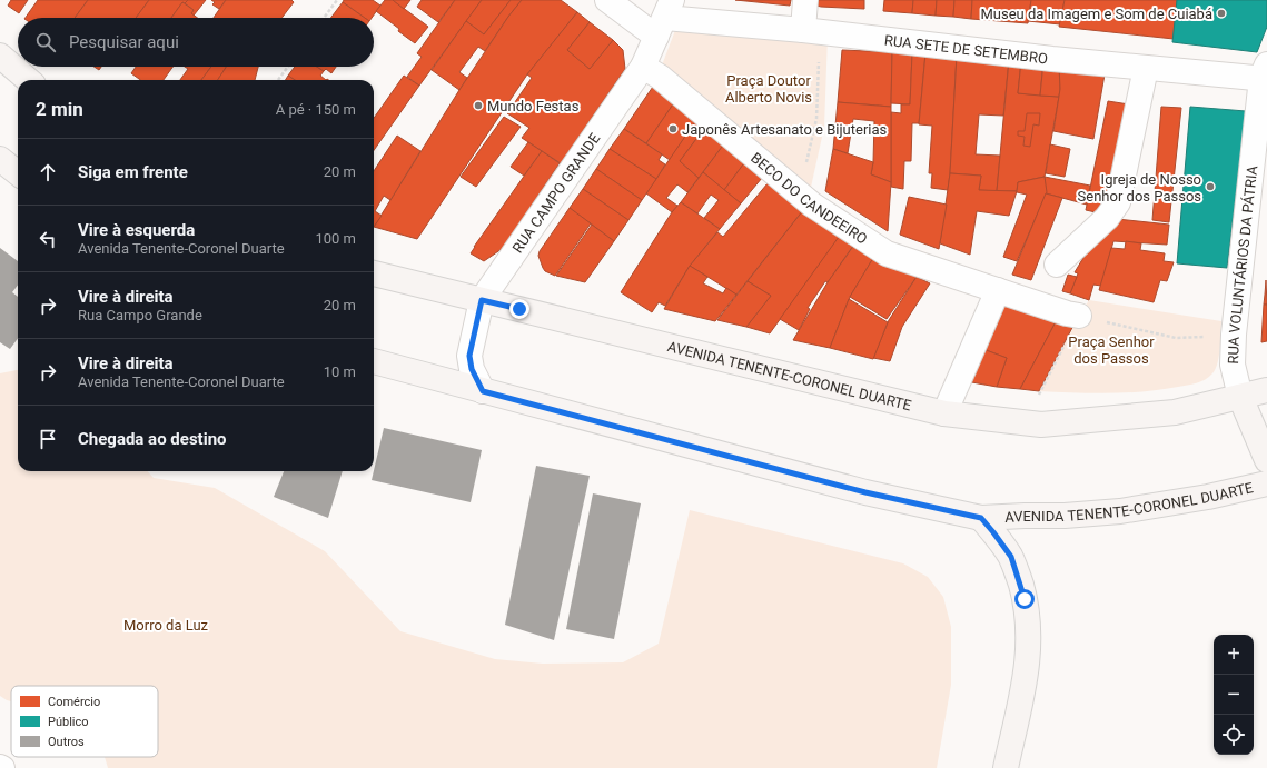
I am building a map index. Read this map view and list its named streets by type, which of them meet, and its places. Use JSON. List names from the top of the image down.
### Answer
{
  "streets": {
    "main road": ["RUA VOLUNTÁRIOS DA PÁTRIA", "AVENIDA TENENTE-CORONEL DUARTE"],
    "street": ["RUA SETE DE SETEMBRO", "RUA CAMPO GRANDE", "BECO DO CANDEEIRO"]
  },
  "crossings": [
    ["RUA SETE DE SETEMBRO", "RUA CAMPO GRANDE"],
    ["RUA SETE DE SETEMBRO", "RUA VOLUNTÁRIOS DA PÁTRIA"],
    ["RUA CAMPO GRANDE", "BECO DO CANDEEIRO"],
    ["RUA CAMPO GRANDE", "AVENIDA TENENTE-CORONEL DUARTE"],
    ["RUA VOLUNTÁRIOS DA PÁTRIA", "AVENIDA TENENTE-CORONEL DUARTE"]
  ],
  "parks": ["Praça Doutor Alberto Novis", "Praça Senhor dos Passos", "Morro da Luz"],
  "places": [
    "Museu da Imagem e Som de Cuiabá",
    "Mundo Festas",
    "Japonês Artesanato e Bijuterias",
    "Igreja de Nosso Senhor dos Passos"
  ],
  "legend": ["Comércio", "Público", "Outros"],
  "page": {
    "search": "Pesquisar aqui",
    "heading": ["2 min", "A pé · 150 m"],
    "list": [
      ["Siga em frente", "20 m"],
      ["Vire à esquerda", "Avenida Tenente-Coronel Duarte", "100 m"],
      ["Vire à direita", "Rua Campo Grande", "20 m"],
      ["Vire à direita", "Avenida Tenente-Coronel Duarte", "10 m"],
      "Chegada ao destino"
    ],
    "map_buttons": ["+", "−"]
  }
}
